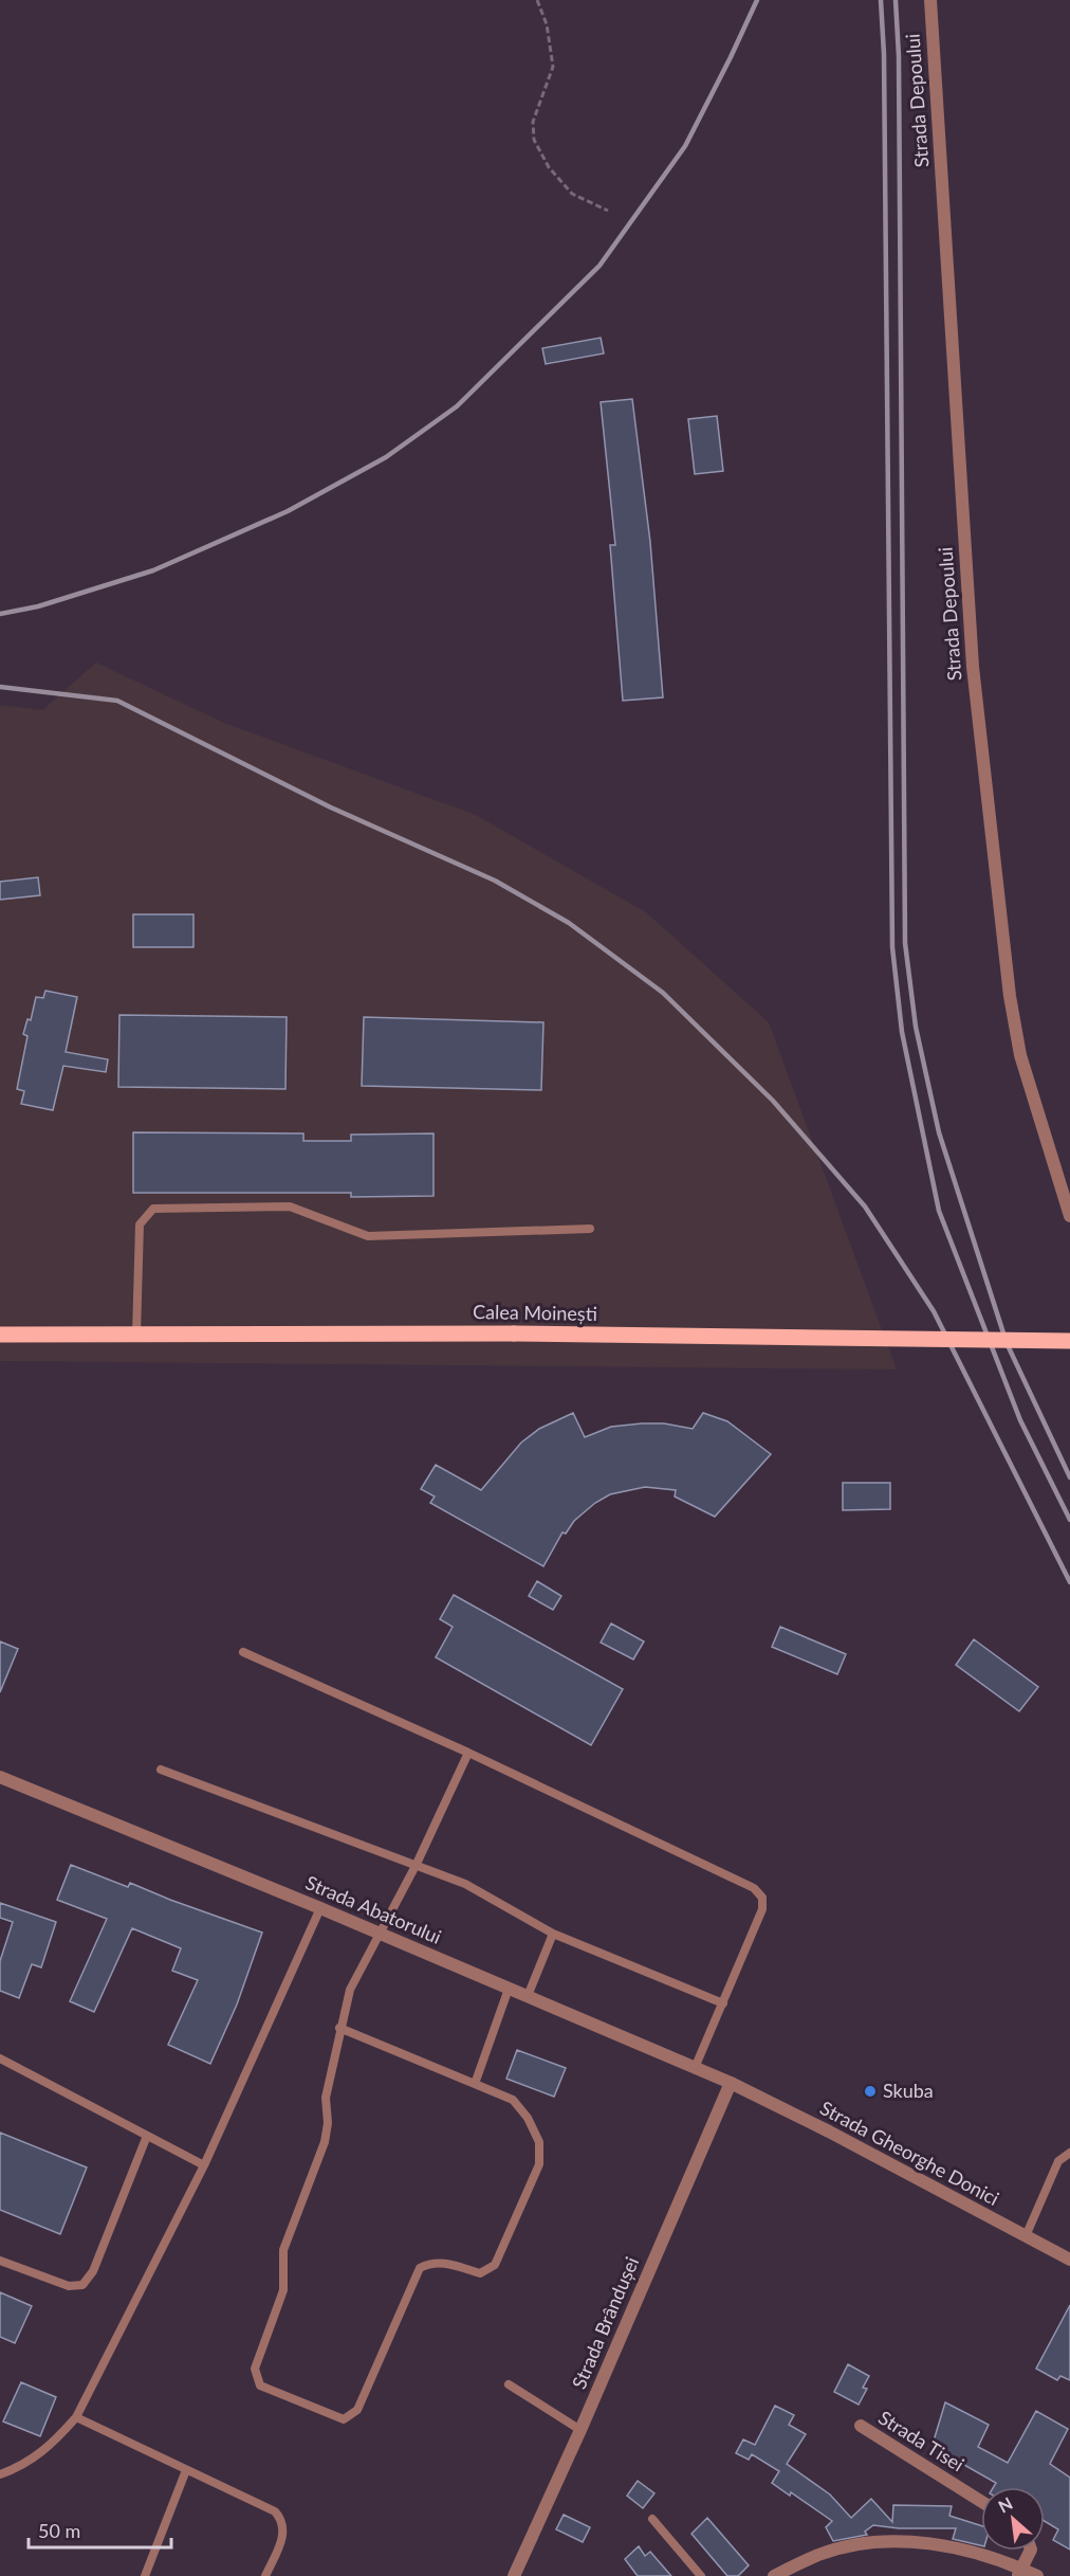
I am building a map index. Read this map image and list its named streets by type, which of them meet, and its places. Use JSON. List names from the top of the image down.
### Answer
{
  "streets": {
    "main road": ["Calea Moinești"],
    "street": [
      "Strada Depoului",
      "Strada Abatorului",
      "Strada Gheorghe Donici",
      "Strada Brândușei",
      "Strada Tisei"
    ]
  },
  "crossings": [
    ["Strada Abatorului", "Strada Gheorghe Donici"],
    ["Strada Abatorului", "Strada Brândușei"],
    ["Strada Gheorghe Donici", "Strada Brândușei"]
  ],
  "places": ["Skuba"],
  "scale_bar": "50 m",
  "north": "top left"
}
